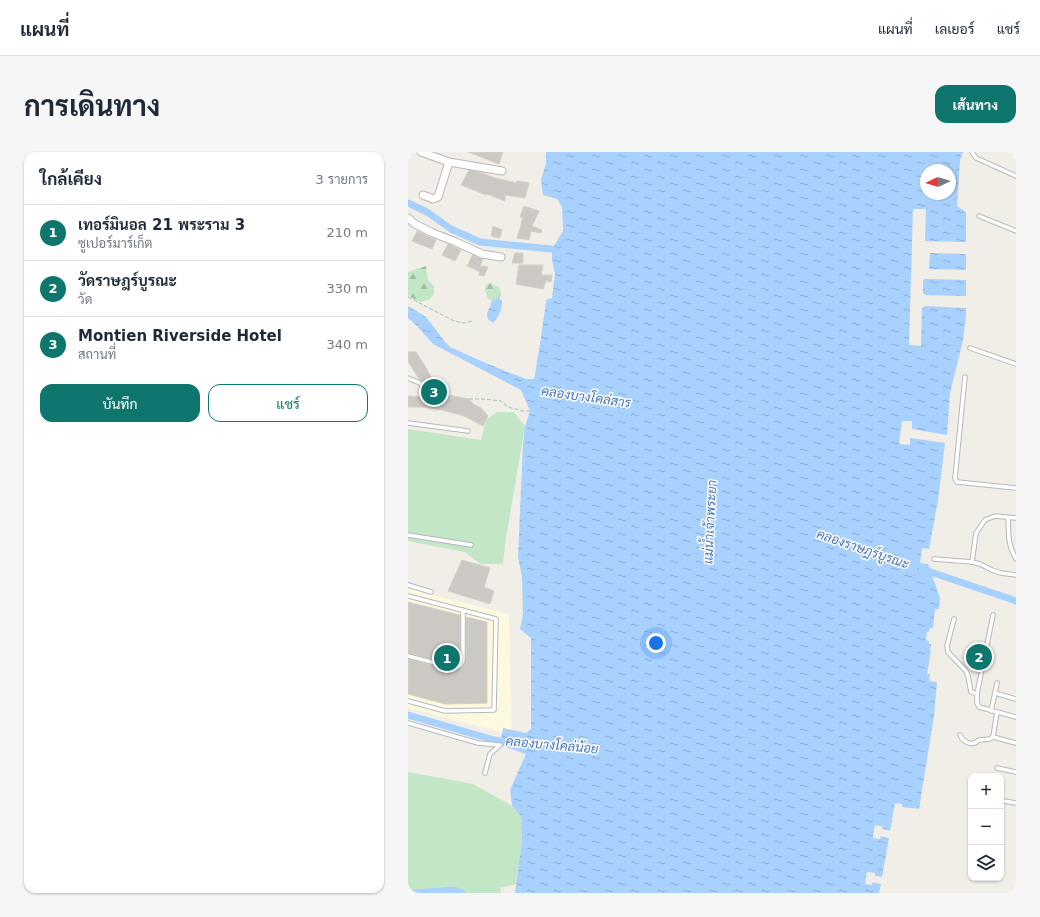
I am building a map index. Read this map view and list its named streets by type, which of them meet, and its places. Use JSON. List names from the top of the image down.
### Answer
{
  "water": [
    "คลองบางโคล่สาร",
    "แม่น้ำเจ้าพระยา",
    "คลองราษฎร์บูรณะ",
    "คลองบางโคล่น้อย"
  ],
  "north": "left",
  "page": {
    "header": "แผนที่",
    "nav": ["แผนที่", "เลเยอร์", "แชร์"],
    "buttons": [
      "เส้นทาง",
      ["บันทึก", "แชร์"]
    ],
    "title": "การเดินทาง",
    "heading": ["ใกล้เคียง", "3 รายการ"],
    "list": [
      {
        "mark": "1",
        "name": "เทอร์มินอล 21 พระราม 3",
        "note": "ซูเปอร์มาร์เก็ต",
        "value": "210 m"
      },
      {
        "mark": "2",
        "name": "วัดราษฎร์บูรณะ",
        "note": "วัด",
        "value": "330 m"
      },
      {
        "mark": "3",
        "name": "Montien Riverside Hotel",
        "note": "สถานที่",
        "value": "340 m"
      }
    ],
    "pins": ["3", "2", "1"],
    "map_buttons": ["+", "−"]
  }
}
